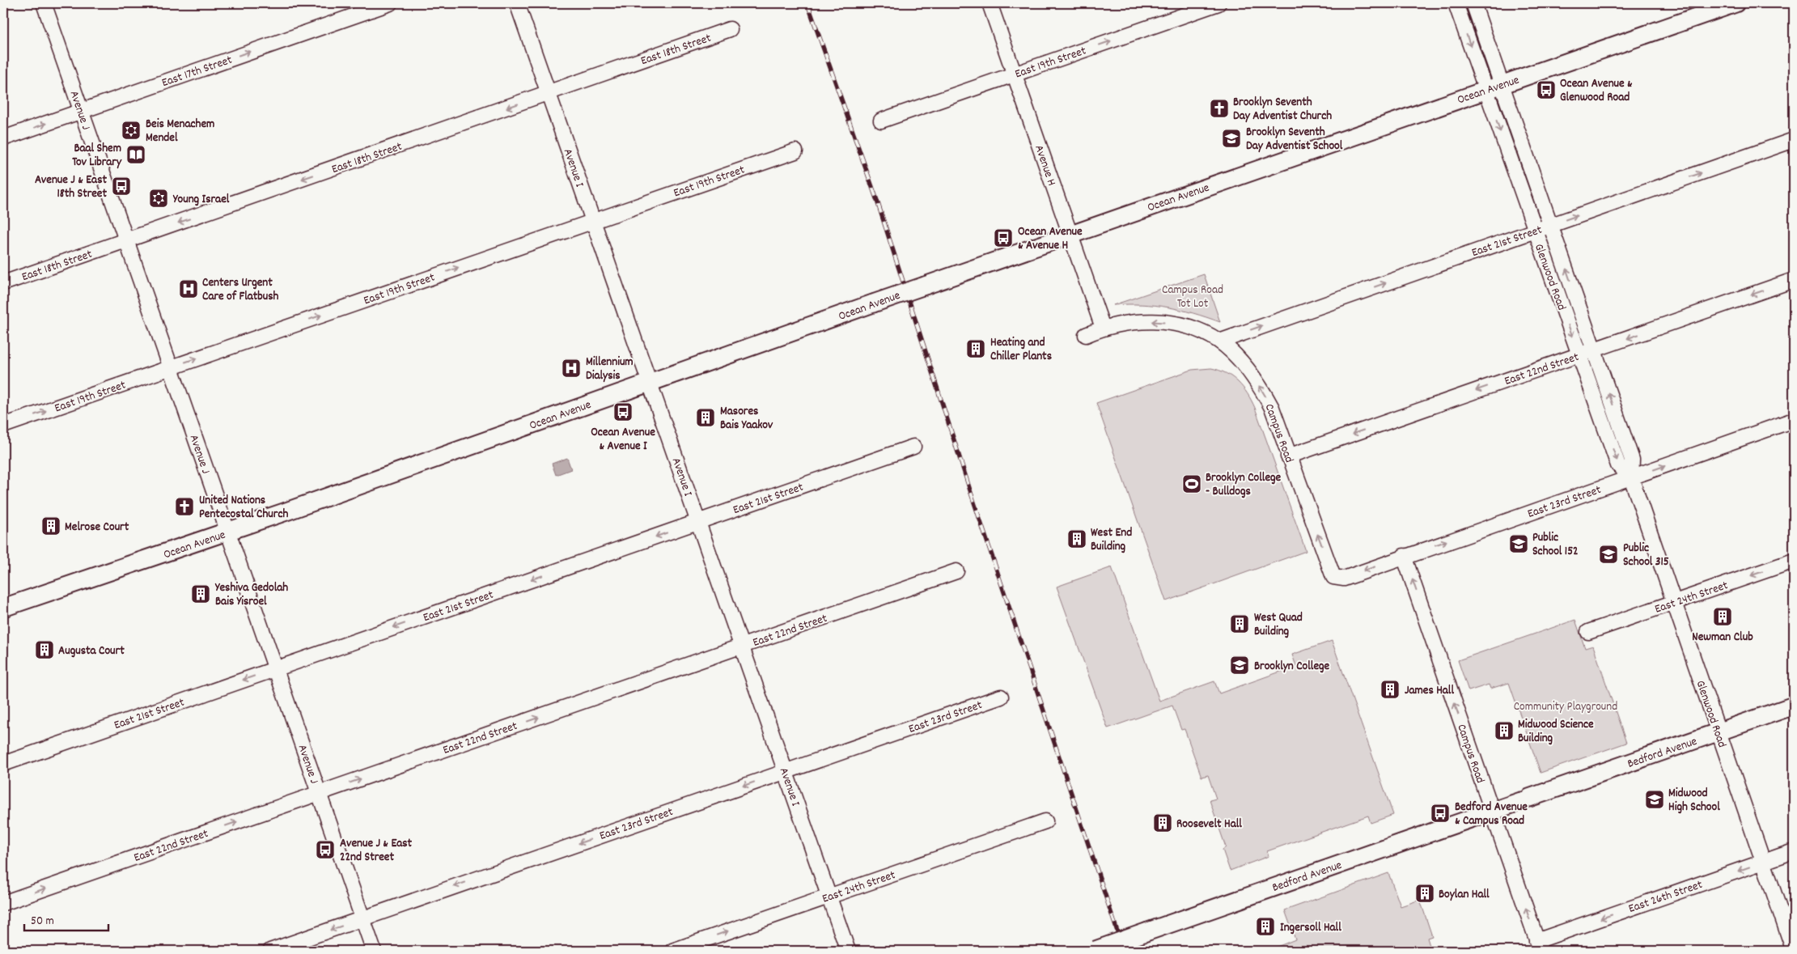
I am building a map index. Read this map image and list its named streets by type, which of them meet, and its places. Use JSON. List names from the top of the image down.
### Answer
{
  "streets": {
    "main road": ["Ocean Avenue", "Bedford Avenue"],
    "street": [
      "East 18th Street",
      "East 19th Street",
      "East 17th Street",
      "Avenue J",
      "Avenue H",
      "Avenue I",
      "East 21st Street",
      "Glenwood Road",
      "East 22nd Street",
      "Campus Road",
      "East 23rd Street",
      "East 24th Street",
      "East 26th Street"
    ]
  },
  "crossings": [
    ["East 18th Street", "Avenue J"],
    ["East 18th Street", "Avenue I"],
    ["East 19th Street", "Avenue J"],
    ["East 19th Street", "Avenue H"],
    ["East 19th Street", "Avenue I"],
    ["East 17th Street", "Avenue J"],
    ["Ocean Avenue", "Avenue J"],
    ["Ocean Avenue", "Avenue H"],
    ["Ocean Avenue", "Avenue I"],
    ["Ocean Avenue", "Glenwood Road"],
    ["Avenue J", "East 21st Street"],
    ["Avenue J", "East 22nd Street"],
    ["Avenue J", "East 23rd Street"],
    ["Avenue H", "Campus Road"],
    ["Avenue I", "East 21st Street"],
    ["Avenue I", "East 22nd Street"],
    ["Avenue I", "East 23rd Street"],
    ["Avenue I", "East 24th Street"],
    ["East 21st Street", "Glenwood Road"],
    ["East 21st Street", "Campus Road"],
    ["Glenwood Road", "East 22nd Street"],
    ["Glenwood Road", "East 23rd Street"],
    ["Glenwood Road", "East 24th Street"],
    ["Glenwood Road", "Bedford Avenue"],
    ["Glenwood Road", "East 26th Street"],
    ["East 22nd Street", "Campus Road"],
    ["Campus Road", "East 23rd Street"],
    ["Campus Road", "Bedford Avenue"],
    ["Campus Road", "East 26th Street"]
  ],
  "one_way": [
    "East 18th Street",
    "East 19th Street",
    "East 17th Street",
    "Campus Road",
    "East 26th Street"
  ],
  "parks": ["Campus Road Tot Lot", "Community Playground"],
  "places": {
    "bus stop": [
      "Ocean Avenue & Glenwood Road",
      "Avenue J & East 18th Street",
      "Ocean Avenue & Avenue H",
      "Ocean Avenue & Avenue I",
      "Bedford Avenue & Campus Road",
      "Avenue J & East 22nd Street"
    ],
    "church": ["Brooklyn Seventh Day Adventist Church", "United Nations Pentecostal Church"],
    "synagogue": ["Beis Menachem Mendel", "Young Israel"],
    "school or university": [
      "Brooklyn Seventh Day Adventist School",
      "Public School 152",
      "Public School 315",
      "Brooklyn College",
      "Midwood High School"
    ],
    "library": ["Baal Shem Tov Library"],
    "hospital": ["Centers Urgent Care of Flatbush", "Millennium Dialysis"],
    "building": [
      "Heating and Chiller Plants",
      "Masores Bais Yaakov",
      "Melrose Court",
      "West End Building",
      "Yeshiva Gedolah Bais Yisroel",
      "Newman Club",
      "West Quad Building",
      "Augusta Court",
      "James Hall",
      "Midwood Science Building",
      "Roosevelt Hall",
      "Boylan Hall",
      "Ingersoll Hall"
    ],
    "sports": ["Brooklyn College - Bulldogs"]
  },
  "scale_bar": "50 m"
}
